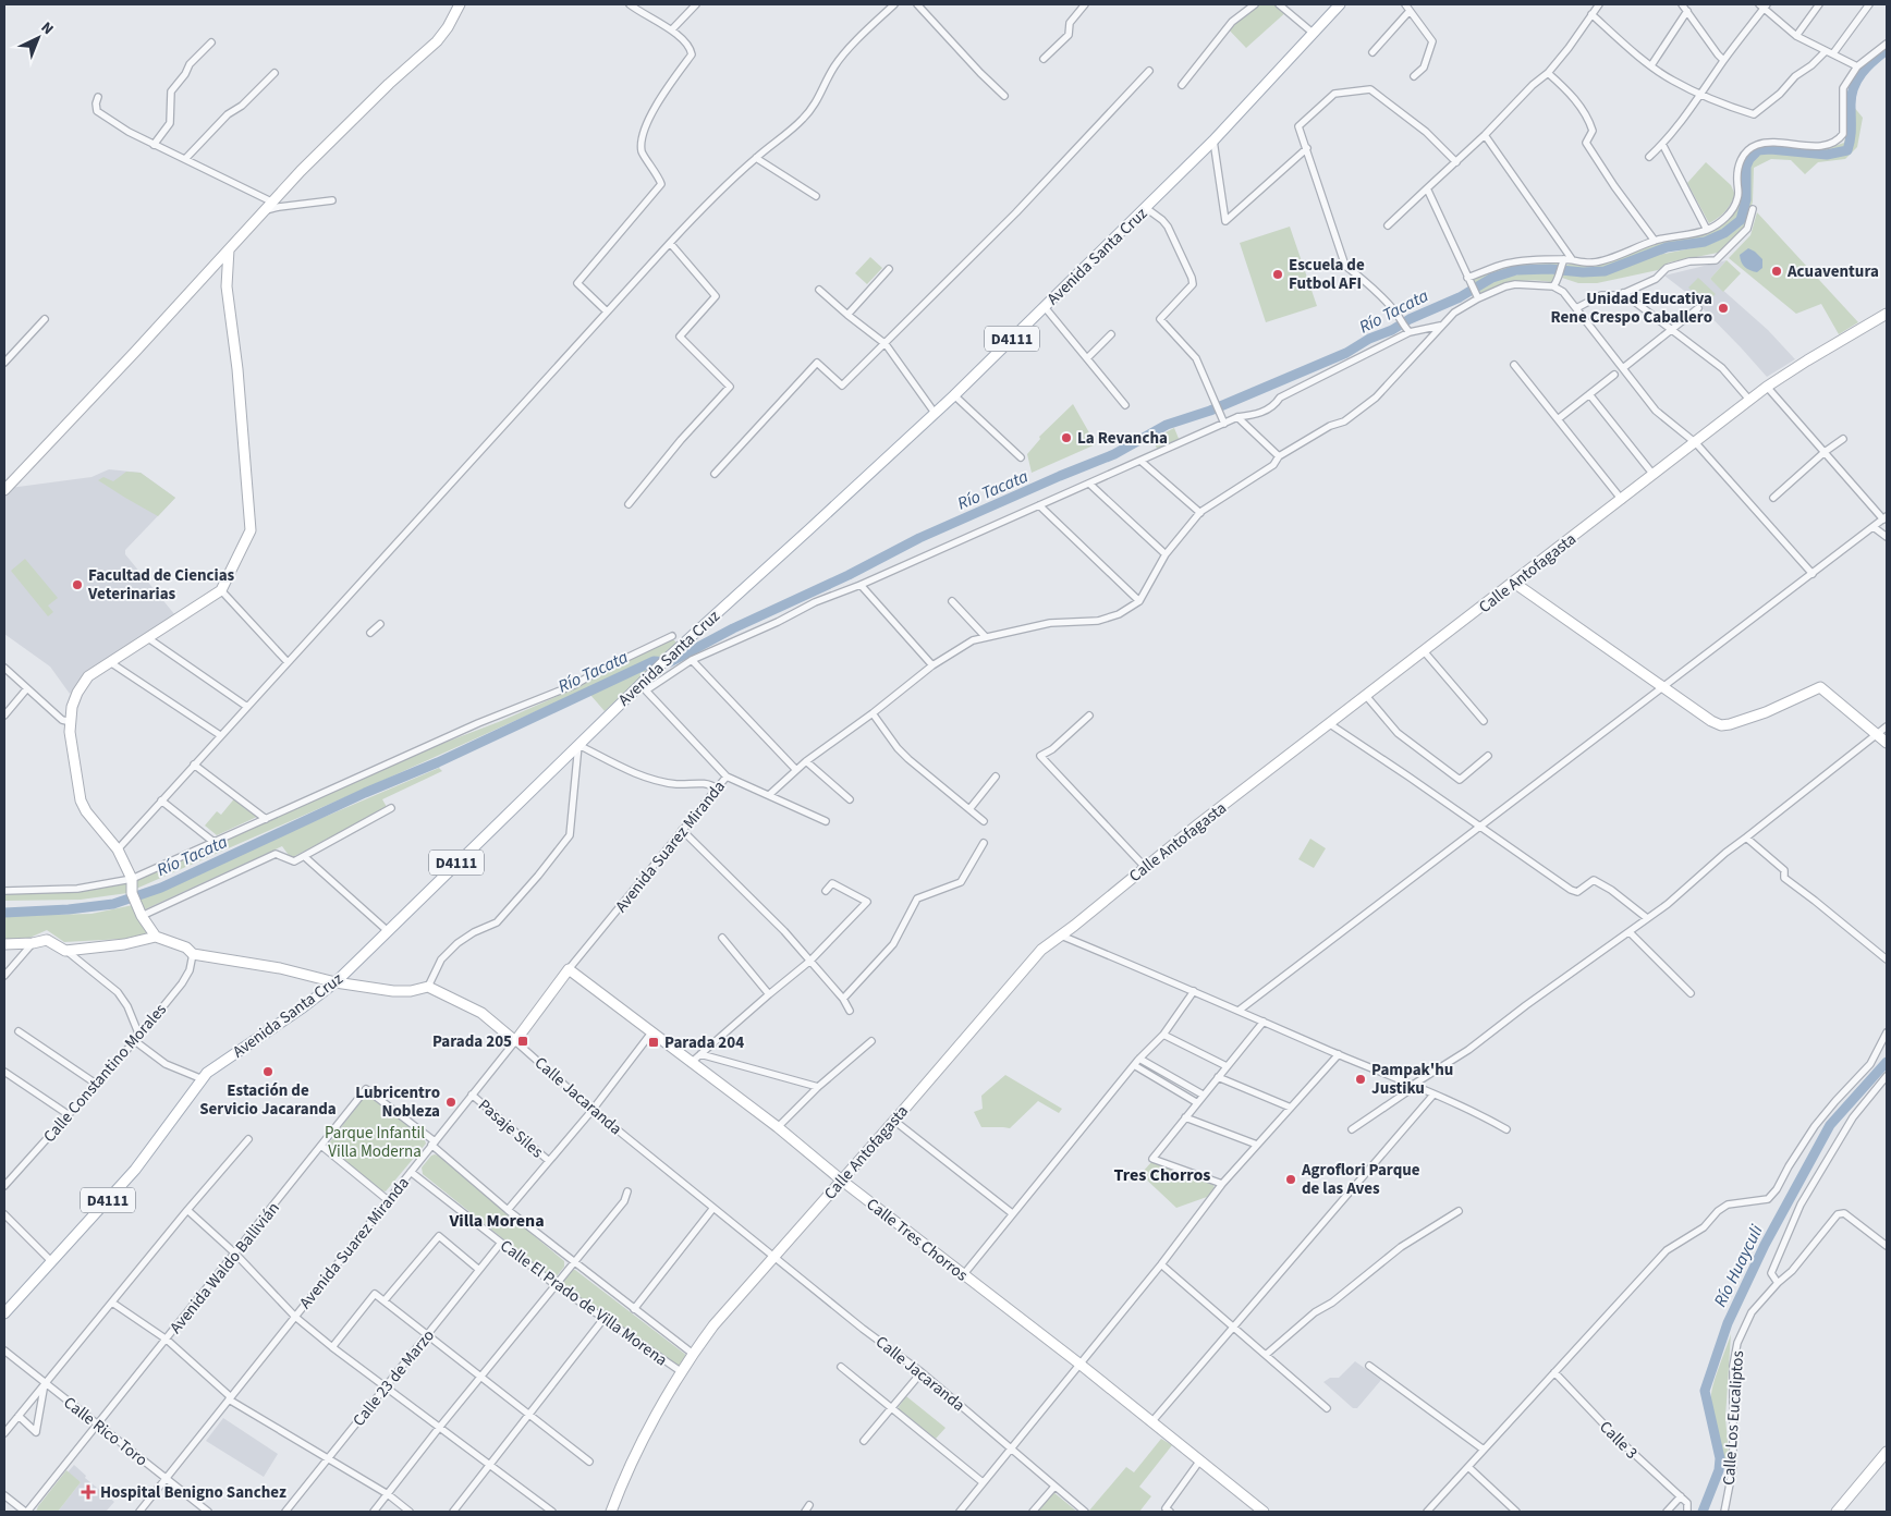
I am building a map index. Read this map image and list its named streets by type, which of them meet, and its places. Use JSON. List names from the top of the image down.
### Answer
{
  "streets": {
    "main road": [
      "Avenida Santa Cruz",
      "D4111",
      "Calle Antofagasta",
      "Avenida Suarez Miranda",
      "Calle Jacaranda",
      "Calle Tres Chorros"
    ],
    "street": [
      "Calle Constantino Morales",
      "Pasaje Siles",
      "Avenida Waldo Ballivián",
      "Calle El Prado de Villa Morena",
      "Calle 23 de Marzo",
      "Calle Los Eucaliptos",
      "Calle Rico Toro",
      "Calle 3"
    ]
  },
  "crossings": [
    ["Calle Antofagasta", "Calle Jacaranda"],
    ["Calle Antofagasta", "Calle Tres Chorros"],
    ["Calle Antofagasta", "Calle El Prado de Villa Morena"],
    ["Avenida Suarez Miranda", "Calle Jacaranda"],
    ["Avenida Suarez Miranda", "Pasaje Siles"],
    ["Avenida Suarez Miranda", "Calle Tres Chorros"],
    ["Avenida Suarez Miranda", "Avenida Waldo Ballivián"],
    ["Avenida Suarez Miranda", "Calle El Prado de Villa Morena"],
    ["Avenida Suarez Miranda", "Calle Rico Toro"],
    ["Avenida Waldo Ballivián", "Calle El Prado de Villa Morena"],
    ["Avenida Waldo Ballivián", "Calle Rico Toro"],
    ["Calle El Prado de Villa Morena", "Calle 23 de Marzo"]
  ],
  "districts": ["Tres Chorros", "Villa Morena"],
  "water": ["Río Tacata", "Río Huayculi"],
  "parks": ["Parque Infantil Villa Moderna"],
  "places": {
    "other": [
      "Acuaventura",
      "Escuela de Futbol AFI",
      "Unidad Educativa Rene Crespo Caballero",
      "La Revancha",
      "Facultad de Ciencias Veterinarias",
      "Estación de Servicio Jacaranda",
      "Pampak'hu Justiku",
      "Lubricentro Nobleza",
      "Agroflori Parque de las Aves"
    ],
    "transit": ["Parada 205", "Parada 204"],
    "health": ["Hospital Benigno Sanchez"]
  },
  "north": "top right"
}
